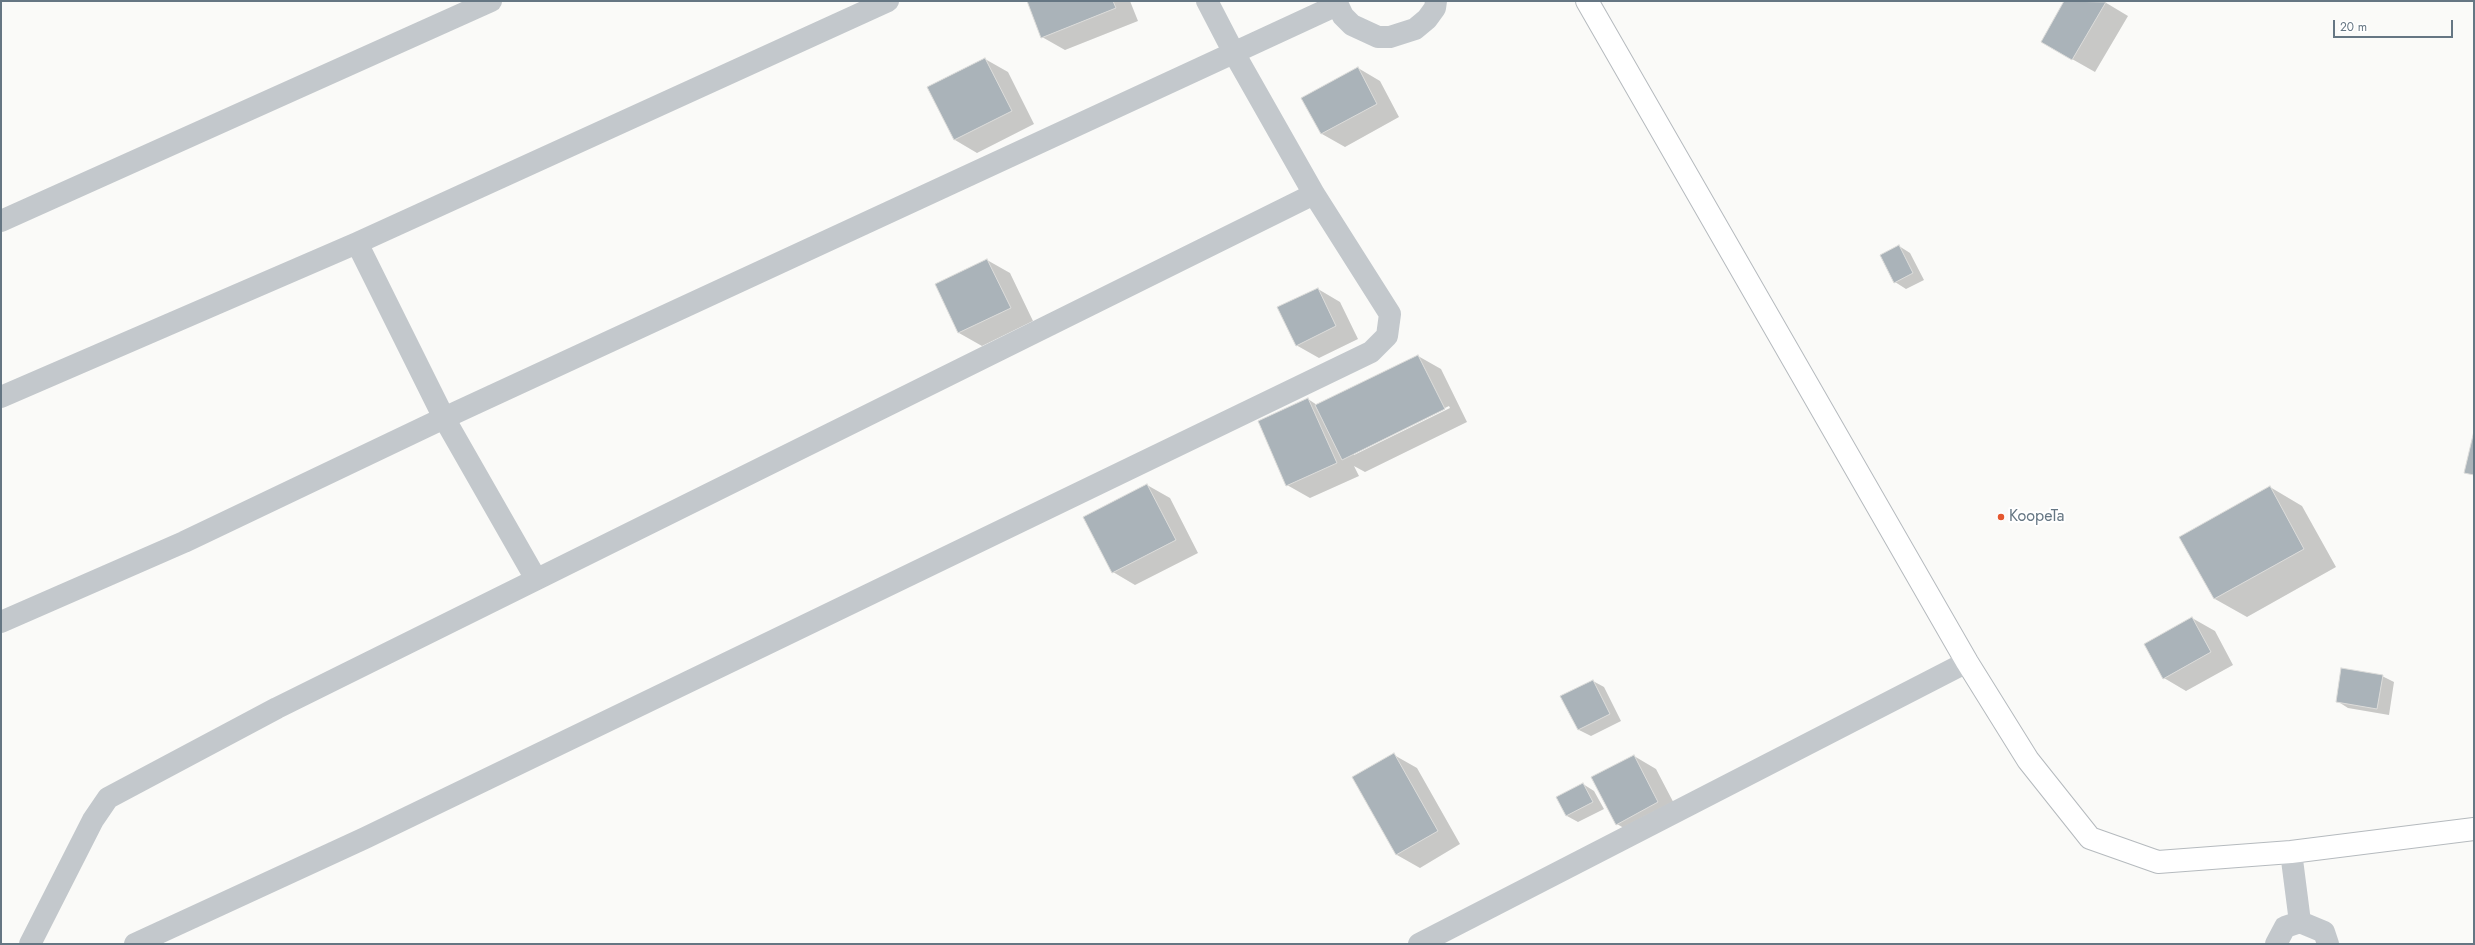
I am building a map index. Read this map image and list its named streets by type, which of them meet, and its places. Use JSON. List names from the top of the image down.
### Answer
{
  "places": ["KoopeTa"],
  "scale_bar": "20 m"
}
